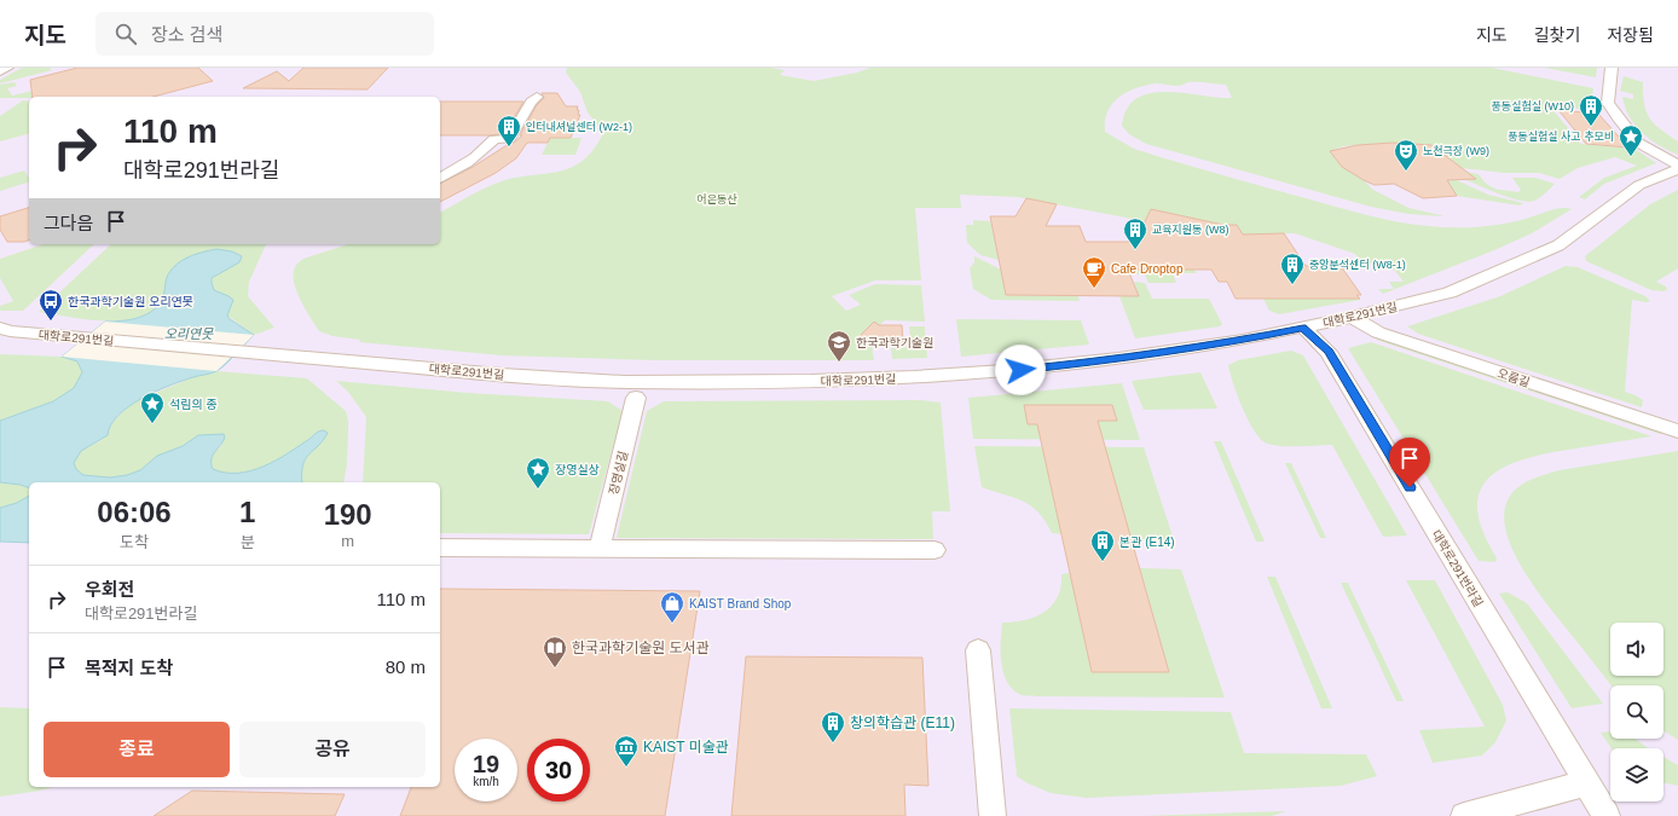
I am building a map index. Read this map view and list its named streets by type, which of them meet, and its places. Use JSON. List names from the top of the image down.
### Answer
{
  "streets": {
    "street": [
      "대학로291번길",
      "오름길",
      "장영실길",
      "대학로291번라길"
    ]
  },
  "crossings": [
    ["대학로291번길", "오름길"],
    ["대학로291번길", "대학로291번라길"]
  ],
  "water": ["오리연못"],
  "parks": ["어은동산"],
  "places": {
    "building": [
      "풍동실험실 (W10)",
      "인터내셔널센터 (W2-1)",
      "교육지원동 (W8)",
      "중앙분석센터 (W8-1)",
      "본관 (E14)",
      "창의학습관 (E11)"
    ],
    "place": ["풍동실험실 사고 추모비", "석림의 종", "장영실상"],
    "theatre": ["노천극장 (W9)"],
    "cafe": ["Cafe Droptop"],
    "bus stop": ["한국과학기술원 오리연못"],
    "school or university": ["한국과학기술원"],
    "shop": ["KAIST Brand Shop"],
    "library": ["한국과학기술원 도서관"],
    "museum": ["KAIST 미술관"]
  },
  "page": {
    "header": "지도",
    "search": "장소 검색",
    "nav": ["지도", "길찾기", "저장됨"],
    "turn": ["110 m", "대학로291번라길"],
    "then": "그다음",
    "eta": [
      "06:06",
      "도착",
      "1",
      "분",
      "190",
      "m"
    ],
    "list": [
      {
        "name": "우회전",
        "note": "대학로291번라길",
        "value": "110 m"
      },
      {
        "name": "목적지 도착",
        "value": "80 m"
      }
    ],
    "buttons": ["종료", "공유"],
    "speed": "19 km/h",
    "limit": "30"
  }
}
